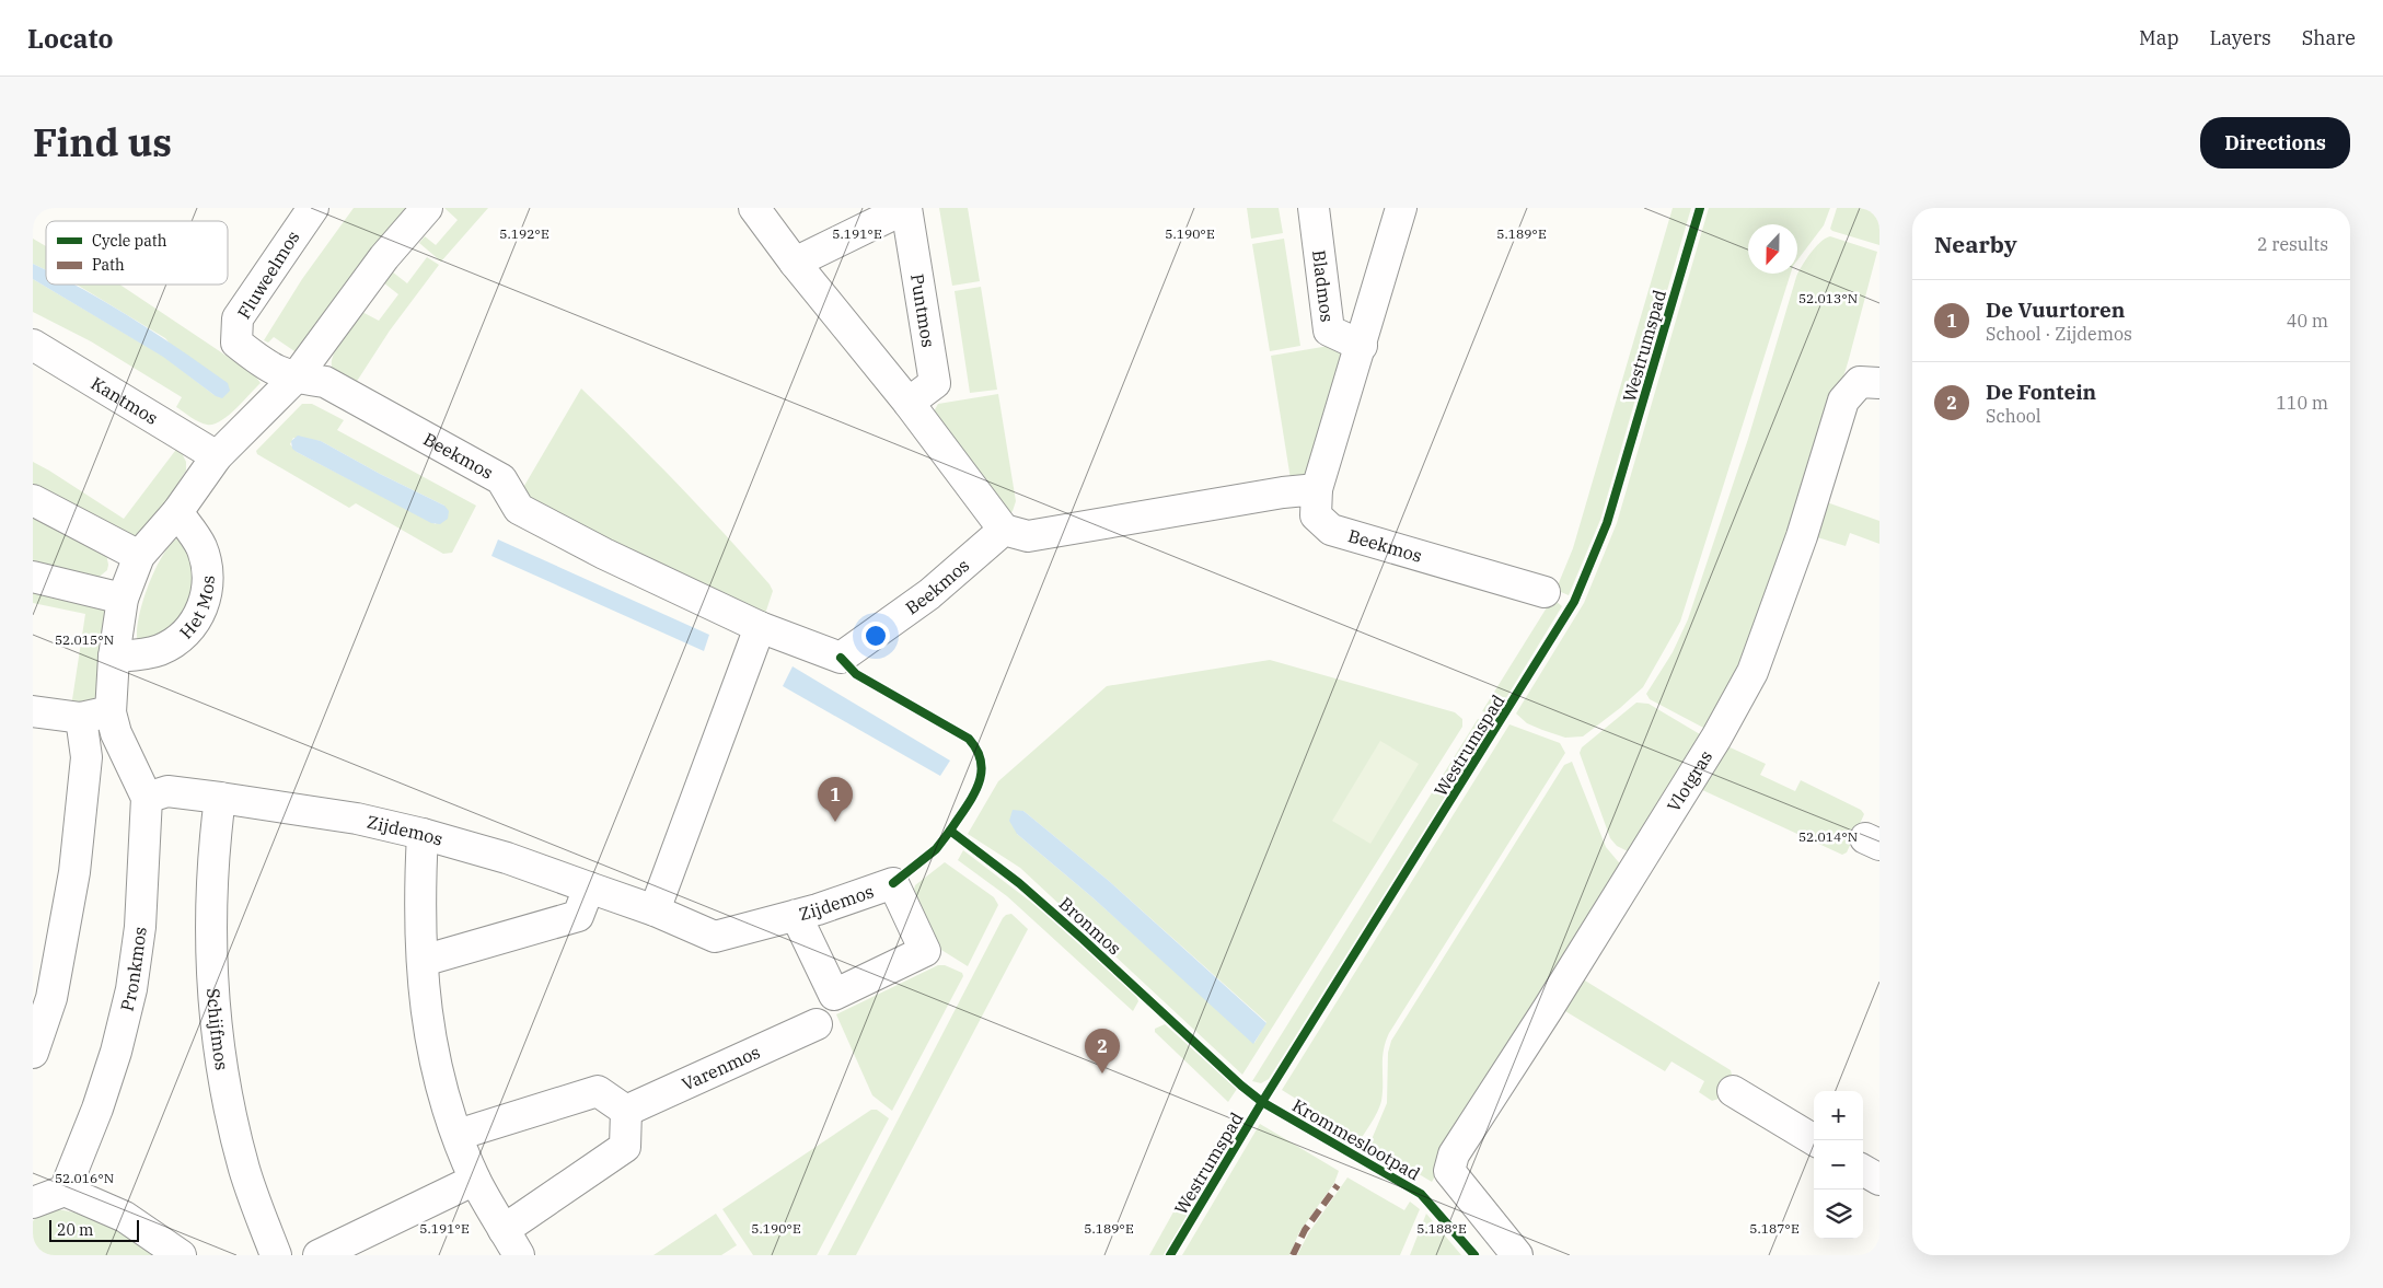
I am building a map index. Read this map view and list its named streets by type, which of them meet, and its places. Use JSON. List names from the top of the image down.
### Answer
{
  "streets": {
    "street": [
      "Fluweelmos",
      "Bladmos",
      "Puntmos",
      "Kantmos",
      "Beekmos",
      "Het Mos",
      "Vlotgras",
      "Zijdemos",
      "Pronkmos",
      "Schijfmos",
      "Varenmos"
    ],
    "cycle path": ["Westrumspad", "Bronmos"]
  },
  "crossings": [
    ["Fluweelmos", "Beekmos"],
    ["Zijdemos", "Pronkmos"],
    ["Zijdemos", "Schijfmos"]
  ],
  "legend": ["Cycle path", "Path"],
  "scale_bar": "20 m",
  "north": "bottom",
  "page": {
    "header": "Locato",
    "nav": ["Map", "Layers", "Share"],
    "title": "Find us",
    "buttons": "Directions",
    "heading": ["Nearby", "2 results"],
    "list": [
      {
        "mark": "1",
        "name": "De Vuurtoren",
        "note": "School · Zijdemos",
        "value": "40 m"
      },
      {
        "mark": "2",
        "name": "De Fontein",
        "note": "School",
        "value": "110 m"
      }
    ],
    "pins": ["1", "2"],
    "map_buttons": ["+", "−"],
    "scale": "20 m"
  },
  "coordinates": [
    "5.192°E",
    "5.191°E",
    "5.190°E",
    "5.189°E",
    "52.013°N",
    "52.015°N",
    "52.014°N",
    "52.016°N",
    "5.188°E",
    "5.187°E"
  ]
}
